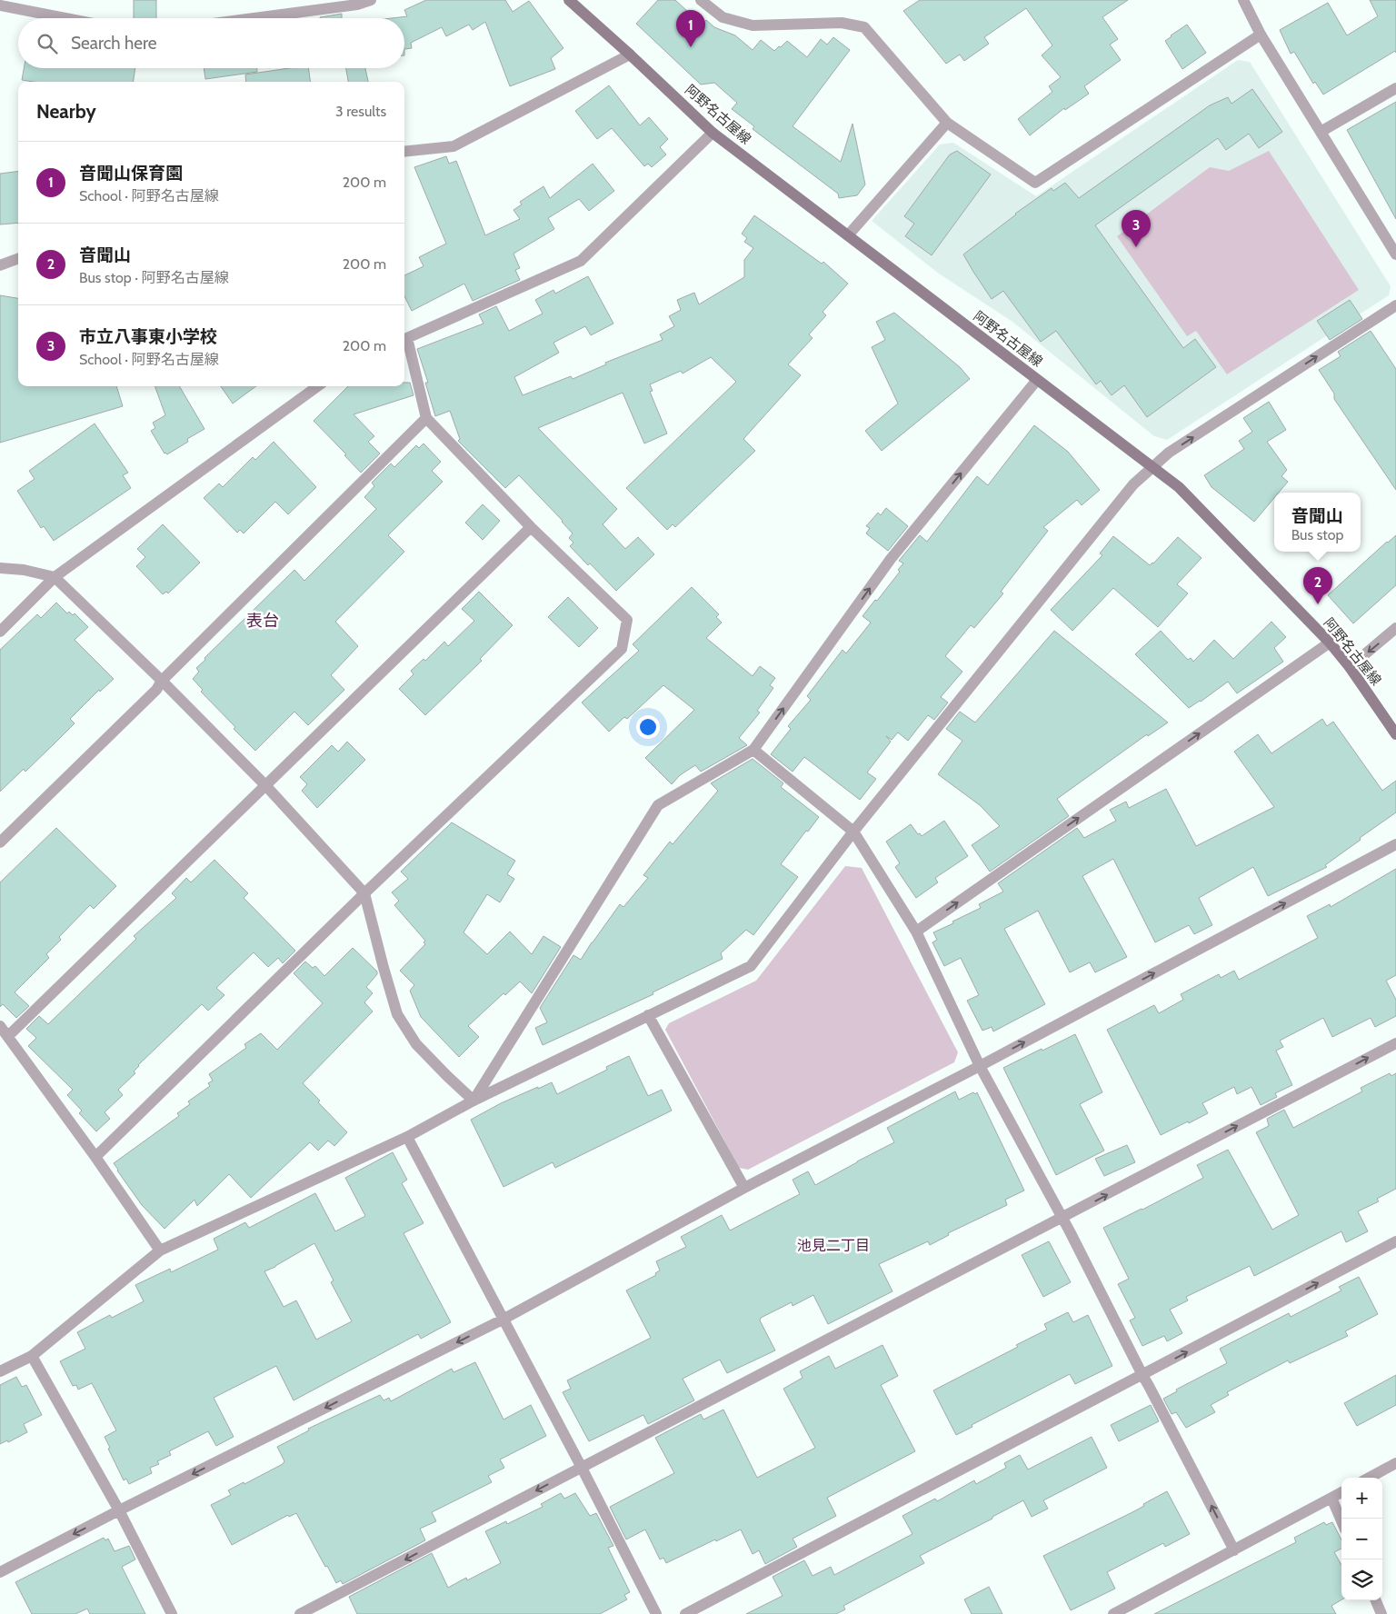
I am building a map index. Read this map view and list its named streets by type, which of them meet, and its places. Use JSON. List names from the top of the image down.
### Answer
{
  "streets": {
    "main road": ["阿野名古屋線"]
  },
  "districts": ["表台", "池見二丁目"],
  "page": {
    "pins": ["1", "3", "2"],
    "search": "Search here",
    "heading": ["Nearby", "3 results"],
    "list": [
      {
        "mark": "1",
        "name": "音聞山保育園",
        "note": "School · 阿野名古屋線",
        "value": "200 m"
      },
      {
        "mark": "2",
        "name": "音聞山",
        "note": "Bus stop · 阿野名古屋線",
        "value": "200 m"
      },
      {
        "mark": "3",
        "name": "市立八事東小学校",
        "note": "School · 阿野名古屋線",
        "value": "200 m"
      }
    ],
    "popup": ["音聞山", "Bus stop"],
    "map_buttons": ["+", "−"]
  }
}
